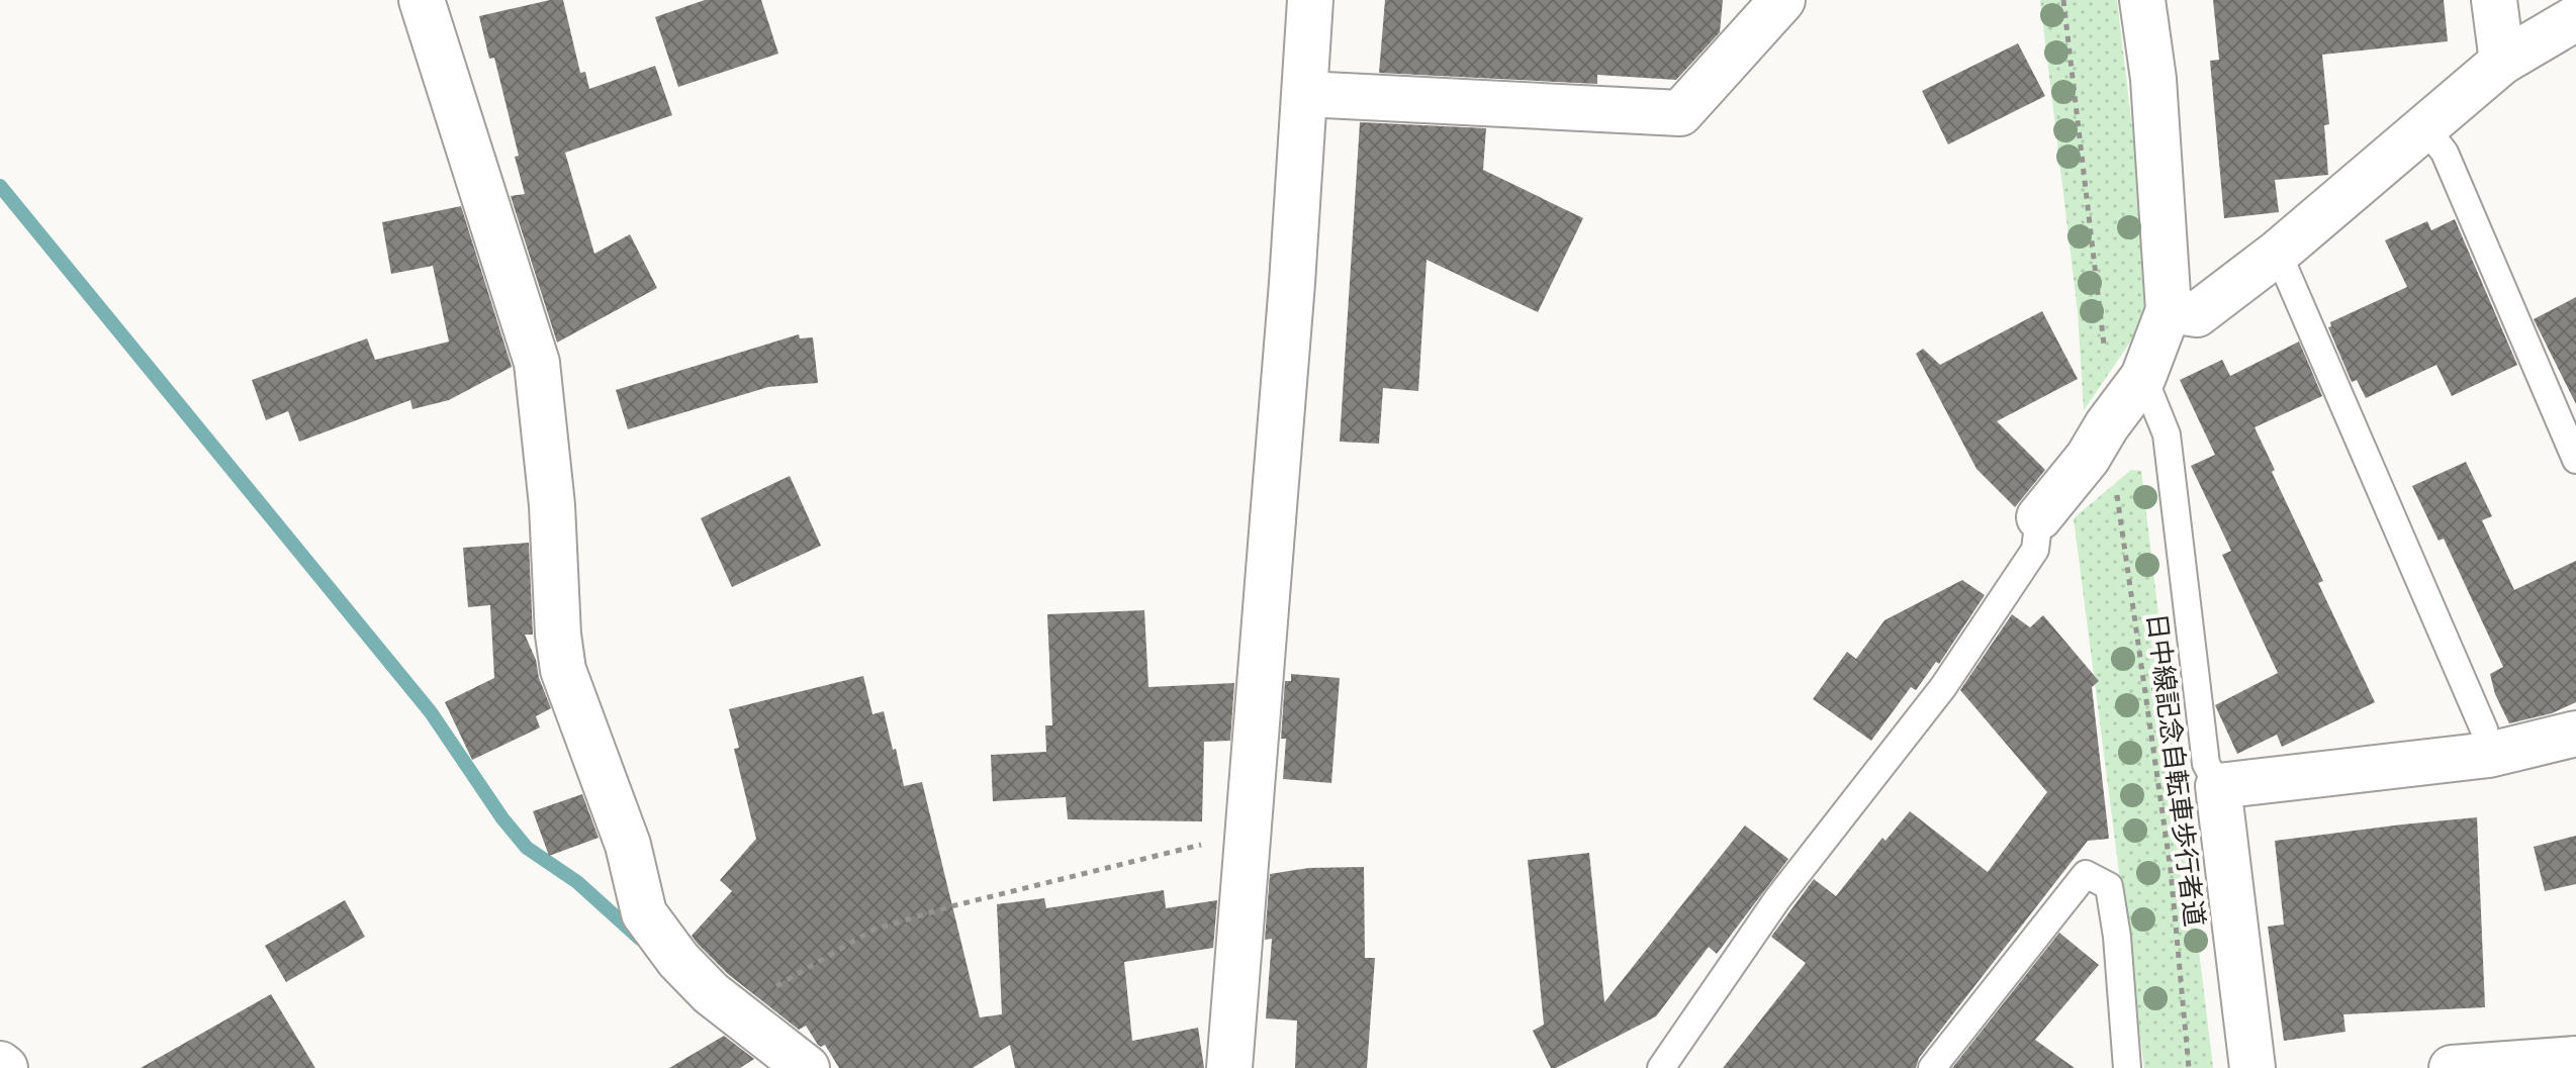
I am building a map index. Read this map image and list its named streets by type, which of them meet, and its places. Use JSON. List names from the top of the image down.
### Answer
{
  "streets": {
    "path": ["日中線記念自転車歩行者道"]
  }
}
